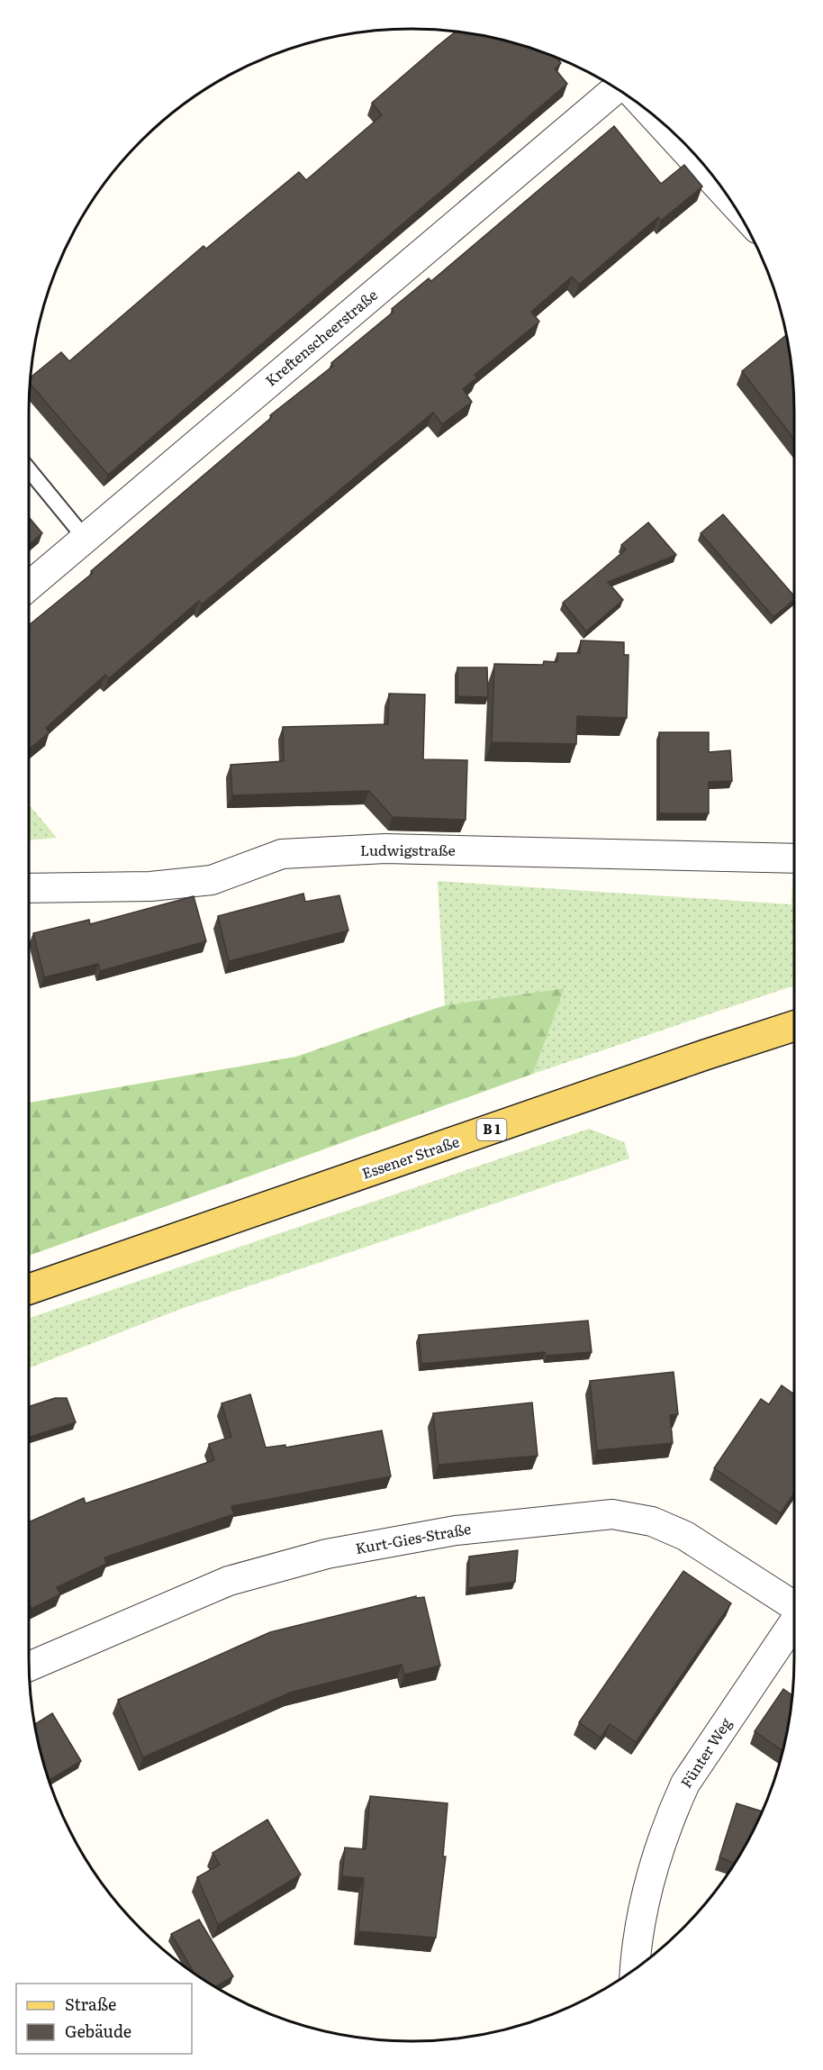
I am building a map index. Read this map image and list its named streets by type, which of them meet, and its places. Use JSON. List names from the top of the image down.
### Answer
{
  "streets": {
    "main road": ["B 1", "Essener Straße"],
    "street": [
      "Kreftenscheerstraße",
      "Ludwigstraße",
      "Kurt-Gies-Straße",
      "Fünter Weg"
    ]
  },
  "legend": ["Straße", "Gebäude"]
}
